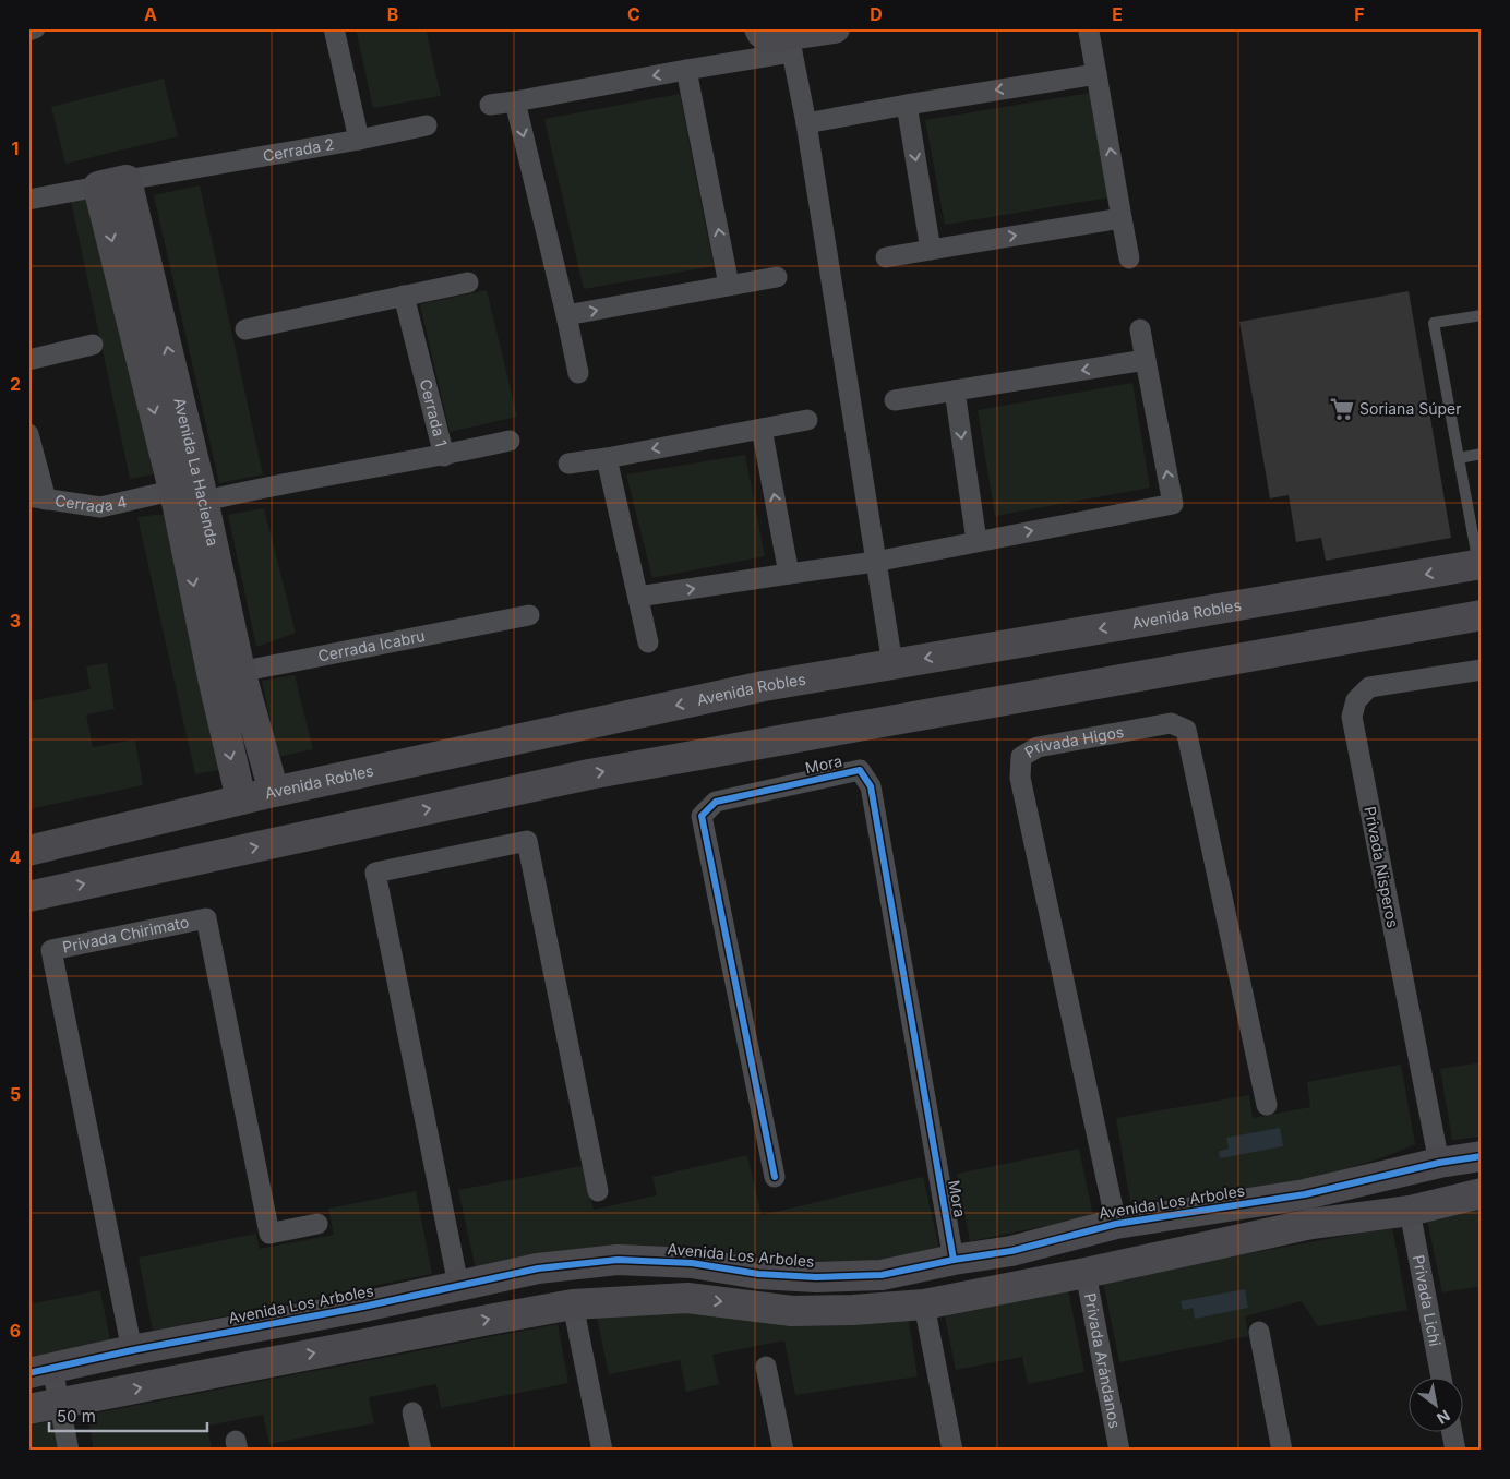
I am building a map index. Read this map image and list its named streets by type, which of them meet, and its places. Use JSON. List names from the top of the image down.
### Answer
{
  "streets": {
    "street": [
      "Cerrada 2",
      "Cerrada 1",
      "Avenida La Hacienda",
      "Cerrada 4",
      "Avenida Robles",
      "Cerrada Icabru",
      "Privada Higos",
      "Mora",
      "Privada Nisperos",
      "Privada Chirimato",
      "Avenida Los Arboles",
      "Privada Lichi",
      "Privada Arándanos"
    ]
  },
  "crossings": [
    ["Cerrada 2", "Avenida La Hacienda"],
    ["Cerrada 1", "Avenida La Hacienda"],
    ["Cerrada 1", "Cerrada 4"],
    ["Avenida La Hacienda", "Cerrada 4"],
    ["Avenida La Hacienda", "Avenida Robles"],
    ["Avenida La Hacienda", "Cerrada Icabru"],
    ["Privada Higos", "Avenida Los Arboles"],
    ["Mora", "Avenida Los Arboles"],
    ["Privada Nisperos", "Avenida Los Arboles"],
    ["Privada Chirimato", "Avenida Los Arboles"]
  ],
  "places": {
    "supermarket": ["Soriana Súper"]
  },
  "scale_bar": "50 m",
  "north": "bottom right",
  "grid": {
    "columns": [
      "A",
      "B",
      "C",
      "D",
      "E",
      "F"
    ],
    "rows": [
      "1",
      "2",
      "3",
      "4",
      "5",
      "6"
    ]
  }
}
